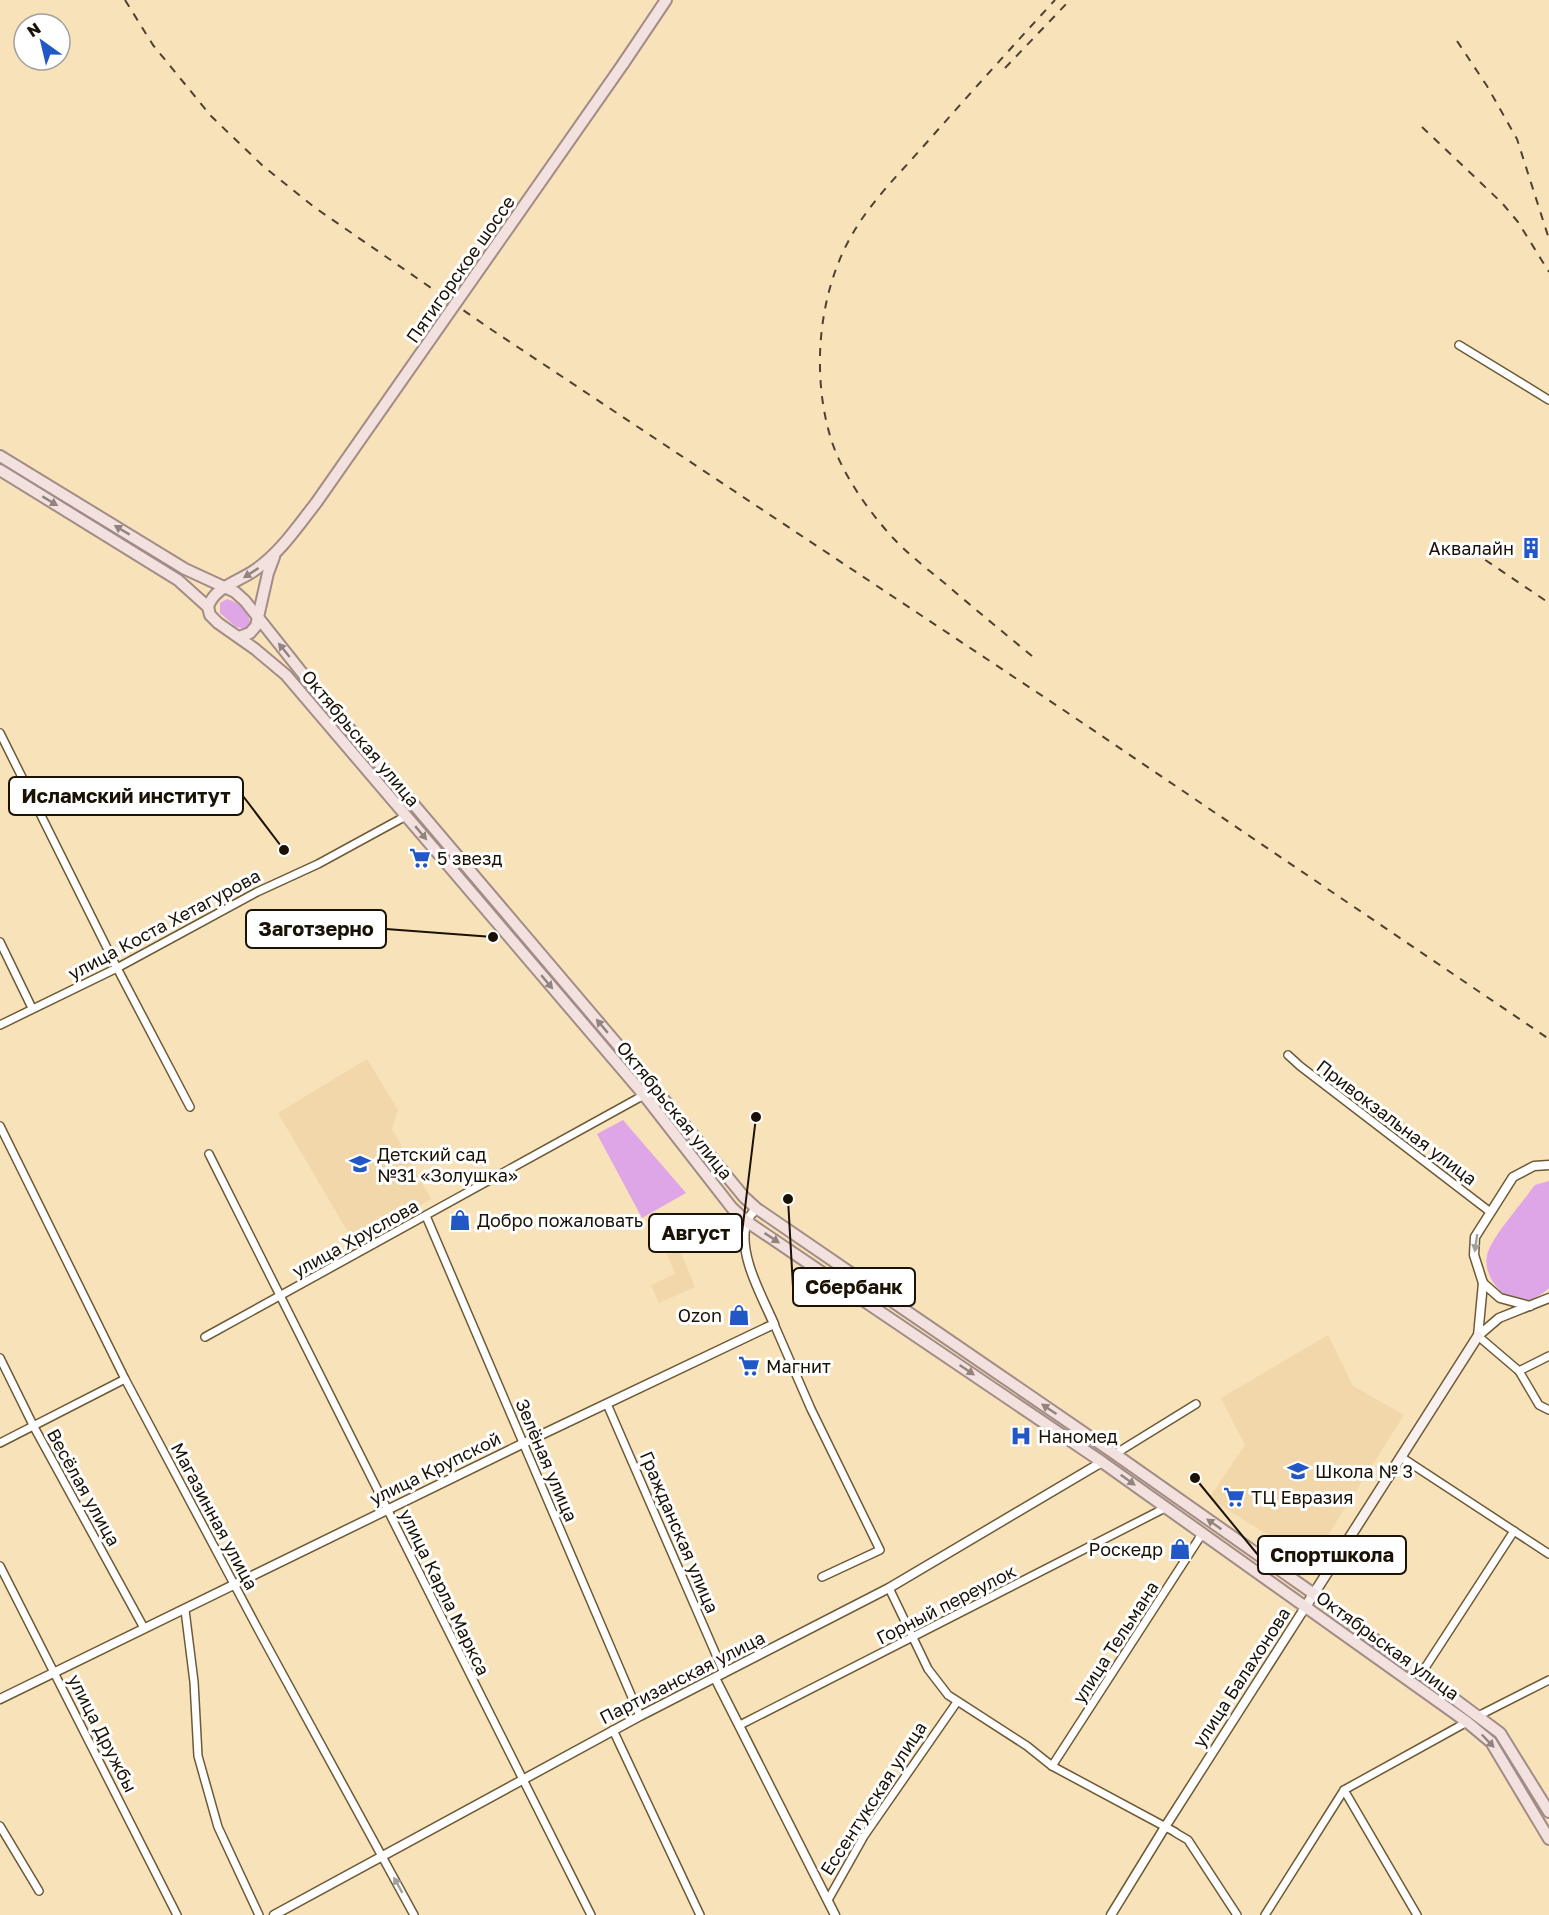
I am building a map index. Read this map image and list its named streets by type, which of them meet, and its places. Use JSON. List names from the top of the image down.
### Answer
{
  "streets": {
    "main road": ["Пятигорское шоссе", "Октябрьская улица", "улица Балахонова"],
    "street": [
      "улица Коста Хетагурова",
      "Привокзальная улица",
      "улица Хруслова",
      "Зелёная улица",
      "улица Крупской",
      "Весёлая улица",
      "Магазинная улица",
      "Гражданская улица",
      "улица Карла Маркса",
      "Горный переулок",
      "улица Тельмана",
      "Партизанская улица",
      "улица Дружбы",
      "Ессентукская улица"
    ]
  },
  "crossings": [
    ["Пятигорское шоссе", "Октябрьская улица"],
    ["Октябрьская улица", "улица Коста Хетагурова"],
    ["Октябрьская улица", "улица Хруслова"],
    ["Октябрьская улица", "Горный переулок"],
    ["Октябрьская улица", "улица Тельмана"],
    ["Октябрьская улица", "Партизанская улица"],
    ["Октябрьская улица", "улица Балахонова"],
    ["Привокзальная улица", "улица Балахонова"],
    ["улица Хруслова", "Зелёная улица"],
    ["улица Хруслова", "улица Карла Маркса"],
    ["Зелёная улица", "улица Крупской"],
    ["Зелёная улица", "Партизанская улица"],
    ["улица Крупской", "Весёлая улица"],
    ["улица Крупской", "Магазинная улица"],
    ["улица Крупской", "Гражданская улица"],
    ["улица Крупской", "улица Карла Маркса"],
    ["улица Крупской", "улица Дружбы"],
    ["Магазинная улица", "Партизанская улица"],
    ["Гражданская улица", "Горный переулок"],
    ["Гражданская улица", "Партизанская улица"],
    ["Гражданская улица", "Ессентукская улица"],
    ["улица Карла Маркса", "Партизанская улица"]
  ],
  "places": {
    "building": ["Аквалайн"],
    "other": [
      "Исламский институт",
      "Заготзерно",
      "Август",
      "Сбербанк",
      "Спортшкола"
    ],
    "supermarket": ["5 звезд", "Магнит", "ТЦ Евразия"],
    "school or university": ["Детский сад №31 «Золушка»", "Школа № 3"],
    "shop": ["Добро пожаловать", "Ozon", "Роскедр"],
    "hospital": ["Наномед"]
  },
  "north": "top left"
}
